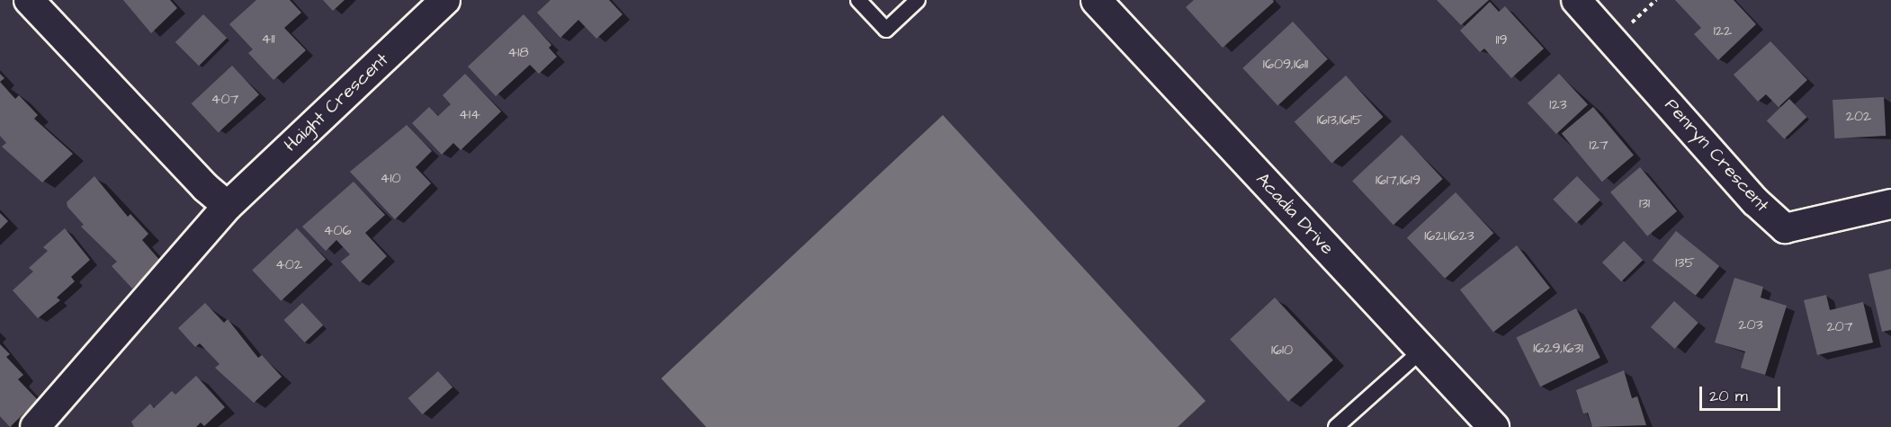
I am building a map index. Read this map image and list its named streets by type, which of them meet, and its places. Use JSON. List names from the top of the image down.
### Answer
{
  "streets": {
    "street": ["Haight Crescent", "Penryn Crescent", "Acadia Drive"]
  },
  "house_numbers": [
    "122",
    "411",
    "119",
    "418",
    "1609,1611",
    "407",
    "123",
    "414",
    "202",
    "1613,1615",
    "127",
    "410",
    "1617,1619",
    "131",
    "406",
    "1621,1623",
    "135",
    "402",
    "203",
    "207",
    "1629,1631",
    "1610"
  ],
  "scale_bar": "20 m"
}
